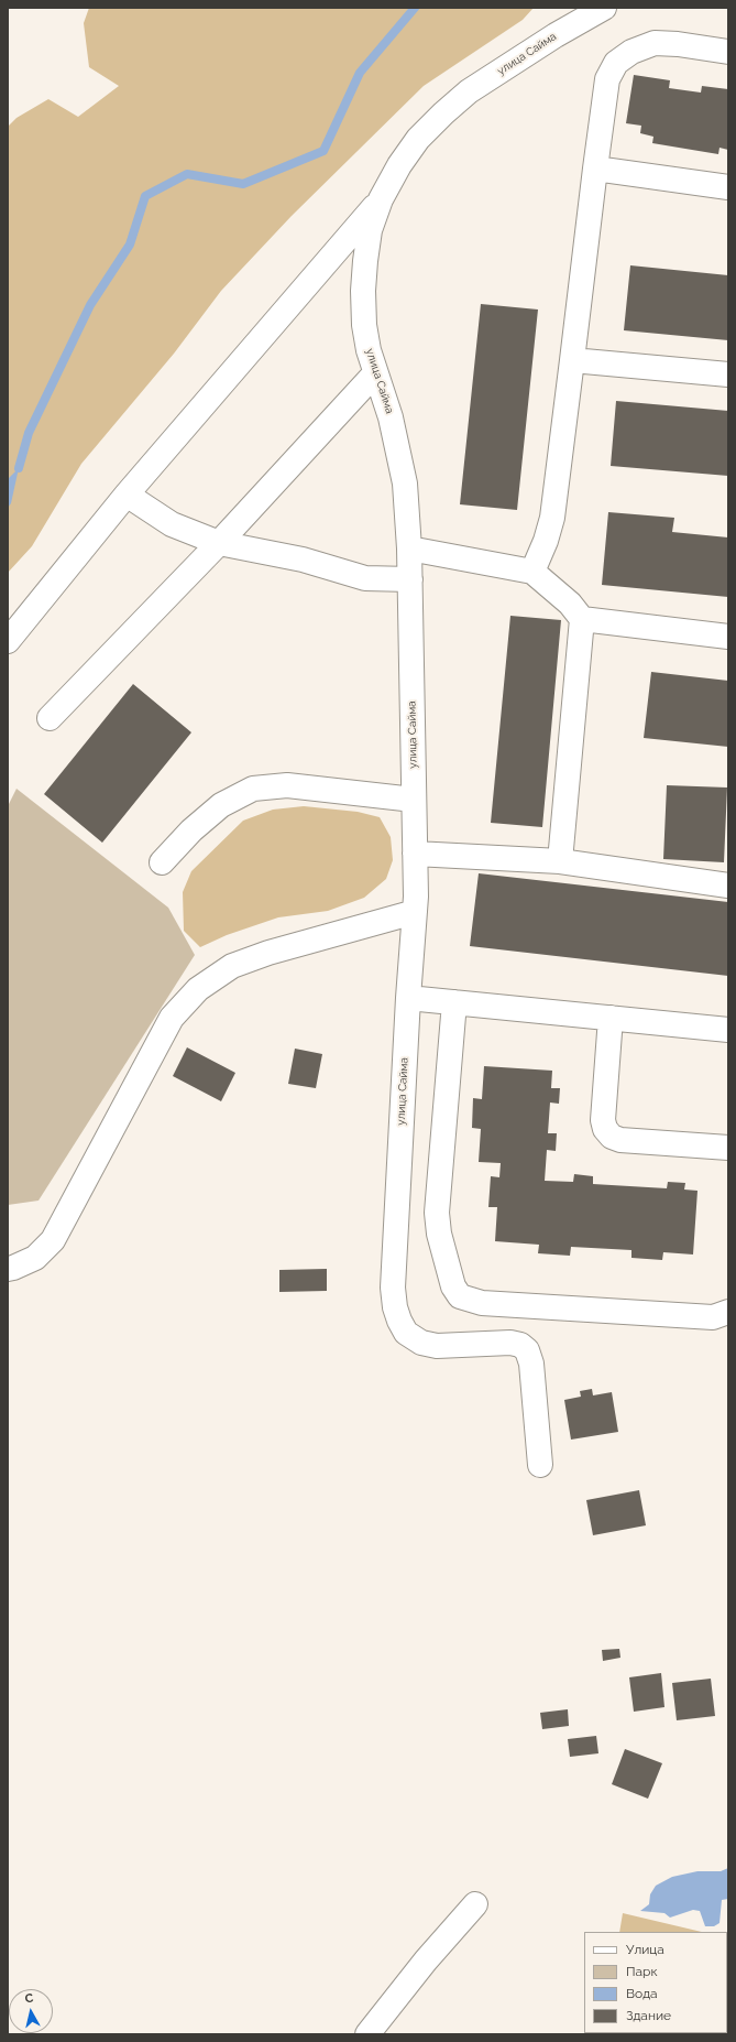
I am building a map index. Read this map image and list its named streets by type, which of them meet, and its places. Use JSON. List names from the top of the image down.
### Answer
{
  "streets": {
    "street": ["улица Сайма"]
  },
  "legend": [
    "Улица",
    "Парк",
    "Вода",
    "Здание"
  ],
  "north": "top"
}
